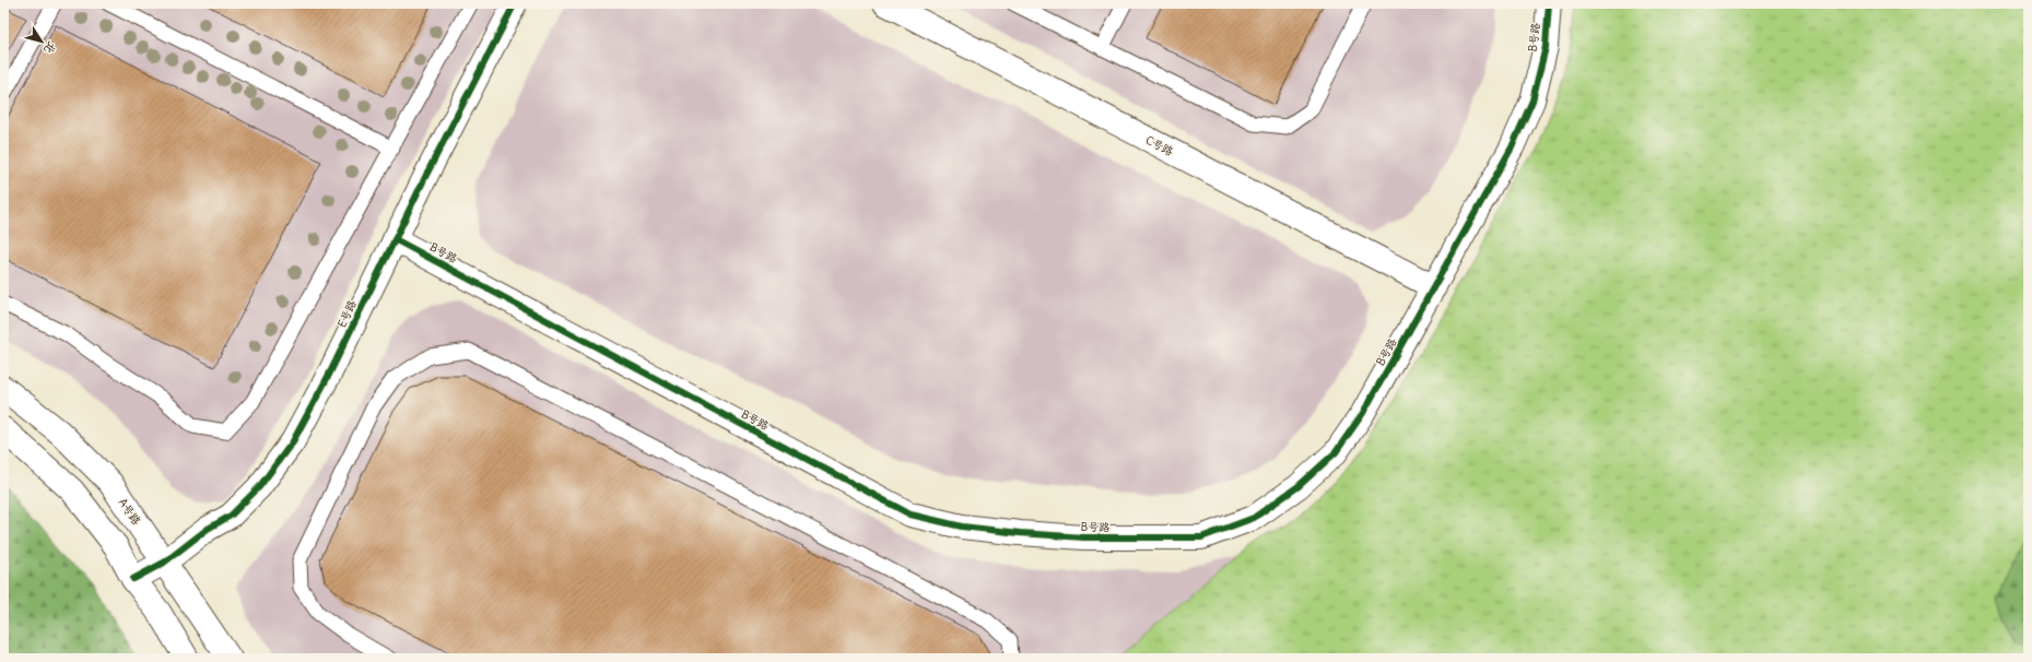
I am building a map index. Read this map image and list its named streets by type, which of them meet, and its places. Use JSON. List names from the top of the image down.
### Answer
{
  "streets": {
    "street": [
      "B号路",
      "C号路",
      "E号路",
      "A号路"
    ]
  },
  "crossings": [
    ["B号路", "C号路"],
    ["B号路", "E号路"],
    ["E号路", "A号路"]
  ],
  "north": "bottom right"
}
